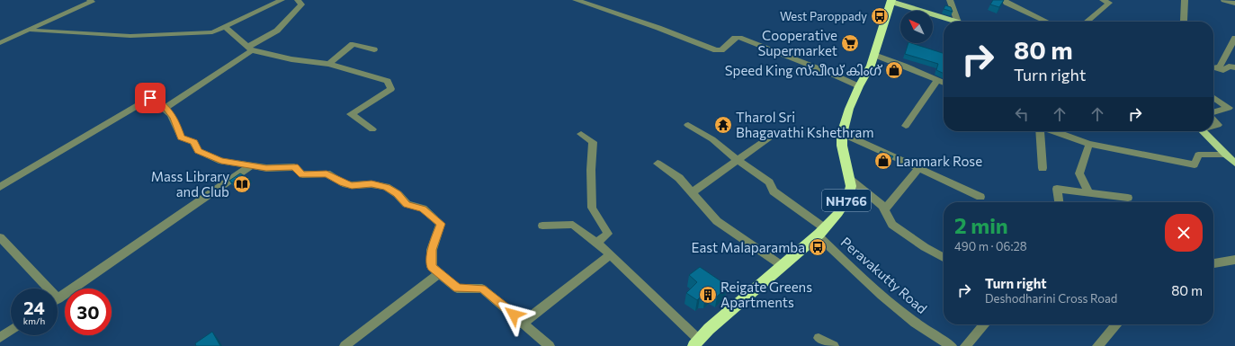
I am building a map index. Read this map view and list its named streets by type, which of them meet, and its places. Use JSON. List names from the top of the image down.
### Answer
{
  "streets": {
    "highway": ["NH766"],
    "street": ["Peravakutty Road"]
  },
  "crossings": [
    ["NH766", "Peravakutty Road"]
  ],
  "places": {
    "bus stop": ["West Paroppady", "East Malaparamba"],
    "supermarket": ["Cooperative Supermarket"],
    "shop": ["Speed King സ്പീഡ് കിംഗ്", "Lanmark Rose"],
    "temple": ["Tharol Sri Bhagavathi Kshethram"],
    "library": ["Mass Library and Club"],
    "building": ["Reigate Greens Apartments"]
  },
  "north": "top left",
  "page": {
    "turn": ["80 m", "Turn right"],
    "heading": ["2 min", "490 m · 06:28"],
    "list": [
      {
        "name": "Turn right",
        "note": "Deshodharini Cross Road",
        "value": "80 m"
      }
    ],
    "speed": "24 km/h",
    "limit": "30"
  }
}
